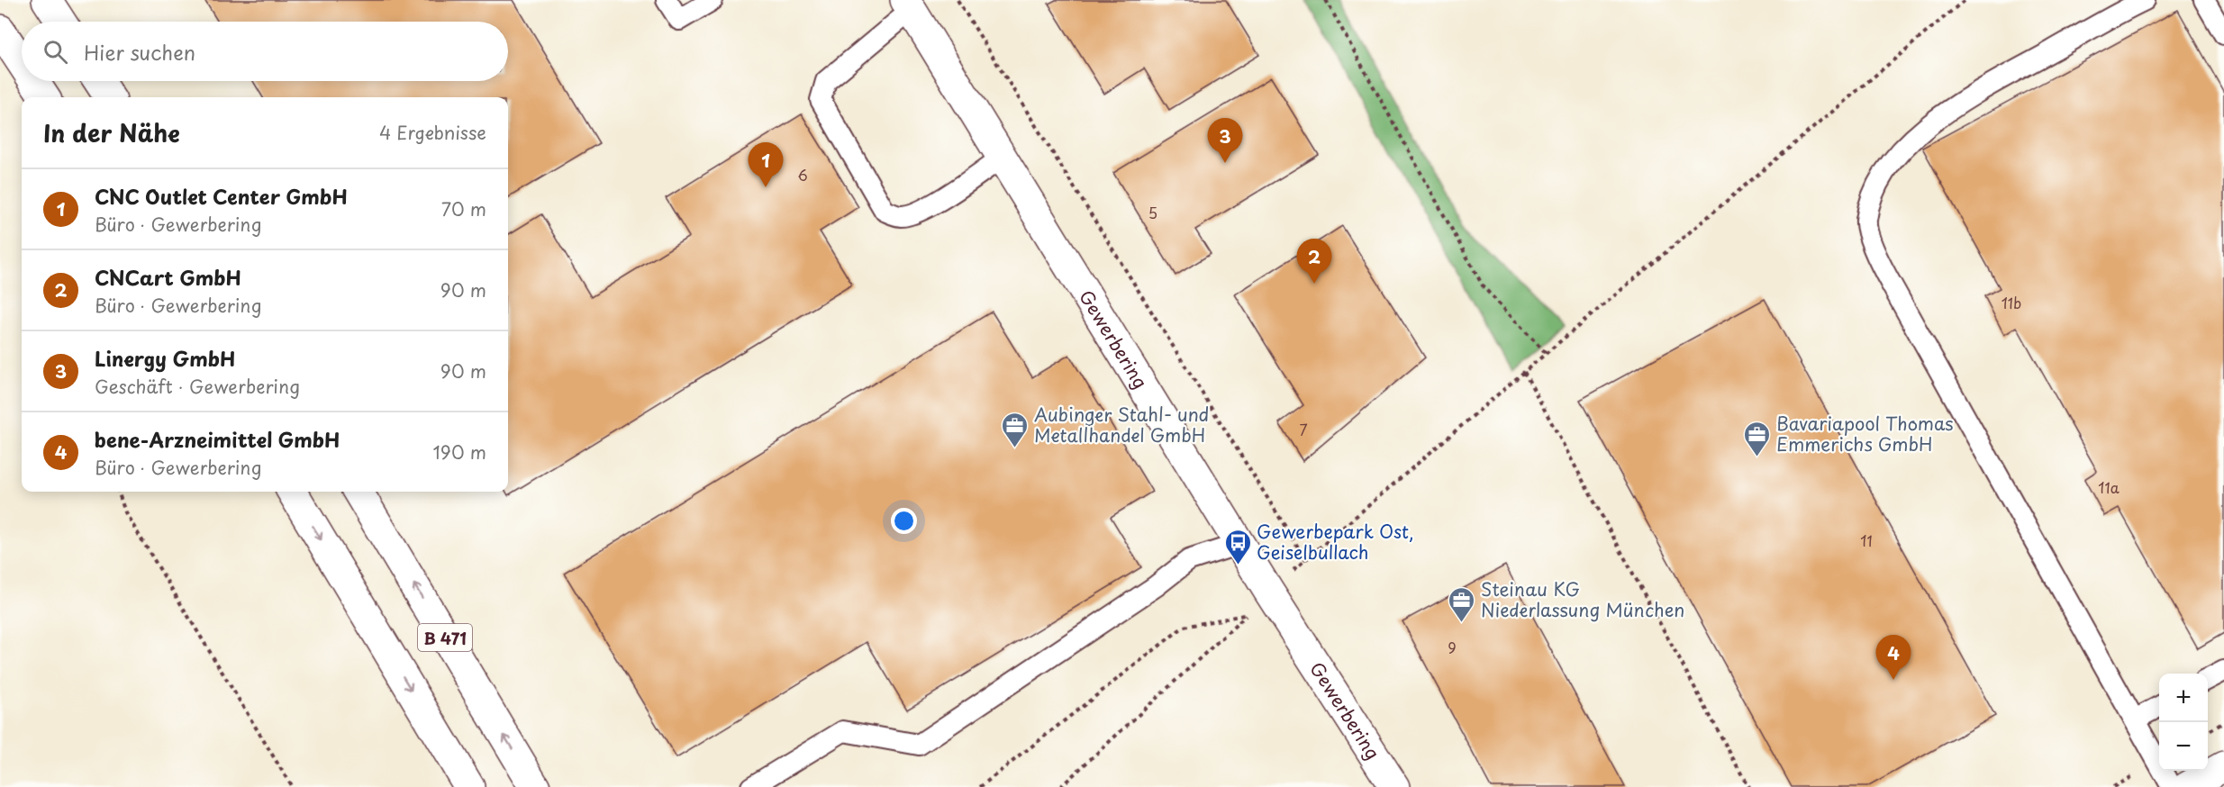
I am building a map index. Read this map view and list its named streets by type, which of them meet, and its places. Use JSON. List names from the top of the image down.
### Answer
{
  "streets": {
    "main road": ["Gewerbering", "B 471"]
  },
  "places": {
    "office": ["Aubinger Stahl- und Metallhandel GmbH", "Bavariapool Thomas Emmerichs GmbH", "Steinau KG Niederlassung München"],
    "bus stop": ["Gewerbepark Ost, Geiselbullach"]
  },
  "house_numbers": [
    "6",
    "5",
    "11b",
    "7",
    "11a",
    "11",
    "9"
  ],
  "page": {
    "search": "Hier suchen",
    "heading": ["In der Nähe", "4 Ergebnisse"],
    "pins": [
      "3",
      "1",
      "2",
      "4"
    ],
    "list": [
      {
        "mark": "1",
        "name": "CNC Outlet Center GmbH",
        "note": "Büro · Gewerbering",
        "value": "70 m"
      },
      {
        "mark": "2",
        "name": "CNCart GmbH",
        "note": "Büro · Gewerbering",
        "value": "90 m"
      },
      {
        "mark": "3",
        "name": "Linergy GmbH",
        "note": "Geschäft · Gewerbering",
        "value": "90 m"
      },
      {
        "mark": "4",
        "name": "bene-Arzneimittel GmbH",
        "note": "Büro · Gewerbering",
        "value": "190 m"
      }
    ],
    "map_buttons": ["+", "−"]
  }
}
